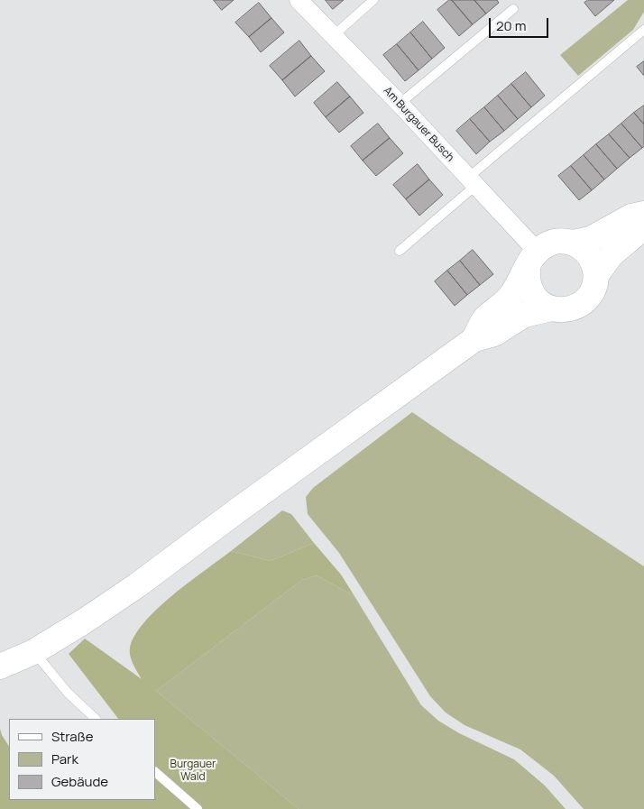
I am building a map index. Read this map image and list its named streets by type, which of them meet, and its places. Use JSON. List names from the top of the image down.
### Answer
{
  "streets": {
    "street": ["Am Burgauer Busch"]
  },
  "parks": ["Burgauer Wald"],
  "legend": ["Straße", "Park", "Gebäude"],
  "scale_bar": "20 m"
}
